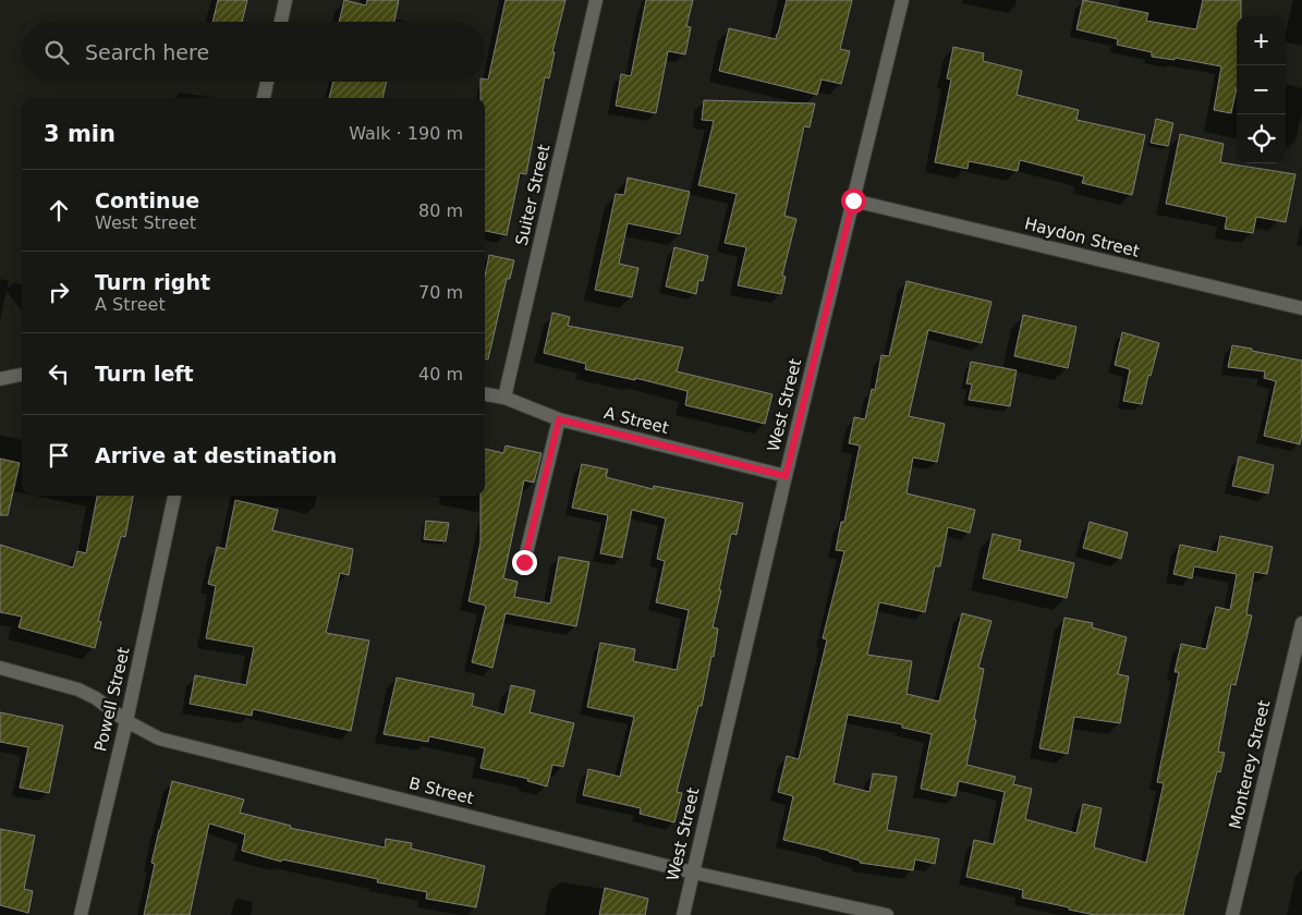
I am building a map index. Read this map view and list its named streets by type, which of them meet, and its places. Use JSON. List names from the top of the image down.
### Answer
{
  "streets": {
    "street": [
      "Suiter Street",
      "Haydon Street",
      "West Street",
      "A Street",
      "Powell Street",
      "Monterey Street",
      "B Street"
    ]
  },
  "crossings": [
    ["Suiter Street", "A Street"],
    ["Haydon Street", "West Street"],
    ["West Street", "A Street"],
    ["West Street", "B Street"],
    ["Powell Street", "B Street"]
  ],
  "page": {
    "map_buttons": ["+", "−"],
    "search": "Search here",
    "heading": ["3 min", "Walk · 190 m"],
    "list": [
      ["Continue", "West Street", "80 m"],
      ["Turn right", "A Street", "70 m"],
      ["Turn left", "40 m"],
      "Arrive at destination"
    ]
  }
}
